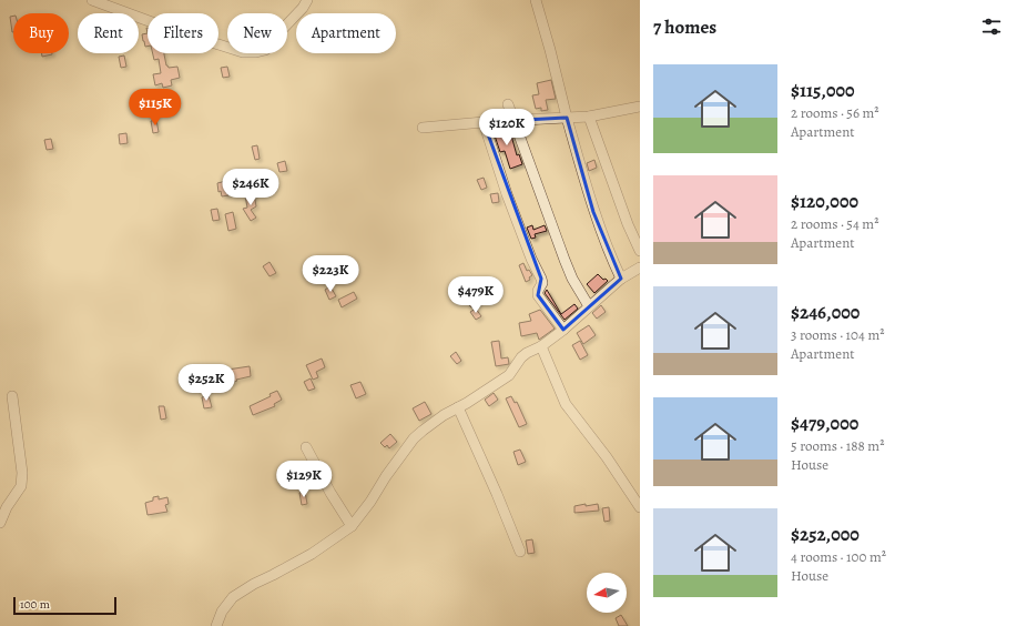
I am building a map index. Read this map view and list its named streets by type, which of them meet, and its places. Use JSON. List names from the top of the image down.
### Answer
{
  "scale_bar": "100 m",
  "north": "left",
  "page": {
    "heading": "7 homes",
    "chip": [
      "Buy",
      "Rent",
      "Filters",
      "New",
      "Apartment"
    ],
    "list": [
      {
        "name": "$115,000",
        "note": "2 rooms · 56 m² · Apartment"
      },
      {
        "name": "$120,000",
        "note": "2 rooms · 54 m² · Apartment"
      },
      {
        "name": "$246,000",
        "note": "3 rooms · 104 m² · Apartment"
      },
      {
        "name": "$479,000",
        "note": "5 rooms · 188 m² · House"
      },
      {
        "name": "$252,000",
        "note": "4 rooms · 100 m² · House"
      }
    ],
    "price": [
      "$115K",
      "$120K",
      "$246K",
      "$223K",
      "$479K",
      "$252K",
      "$129K"
    ],
    "scale": "100 m"
  }
}
